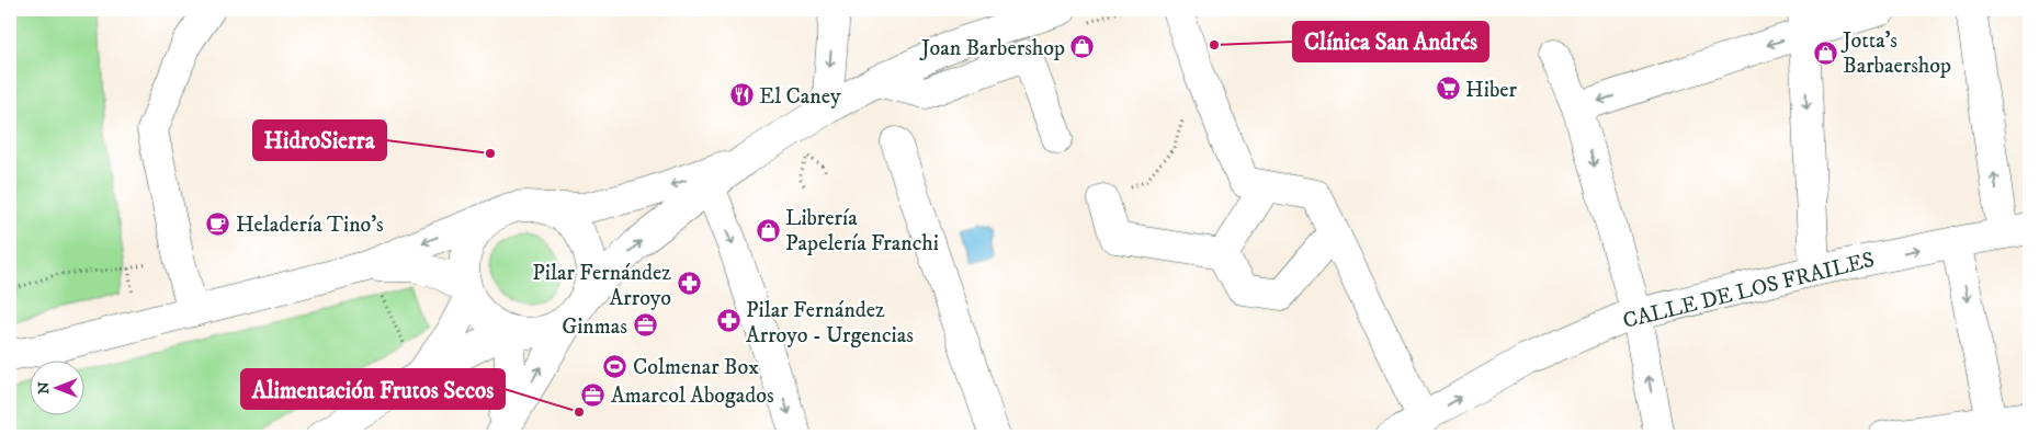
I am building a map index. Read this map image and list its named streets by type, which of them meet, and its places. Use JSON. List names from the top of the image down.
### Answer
{
  "streets": {
    "street": ["CALLE DE LOS FRAILES"]
  },
  "places": {
    "other": ["Clínica San Andrés", "HidroSierra", "Alimentación Frutos Secos"],
    "shop": ["Joan Barbershop", "Jotta's Barbaershop", "Librería Papelería Franchi"],
    "supermarket": ["Hiber"],
    "restaurant": ["El Caney"],
    "cafe": ["Heladería Tino's"],
    "pharmacy": ["Pilar Fernández Arroyo", "Pilar Fernández Arroyo - Urgencias"],
    "office": ["Ginmas", "Amarcol Abogados"],
    "sports": ["Colmenar Box"]
  },
  "north": "left"
}
